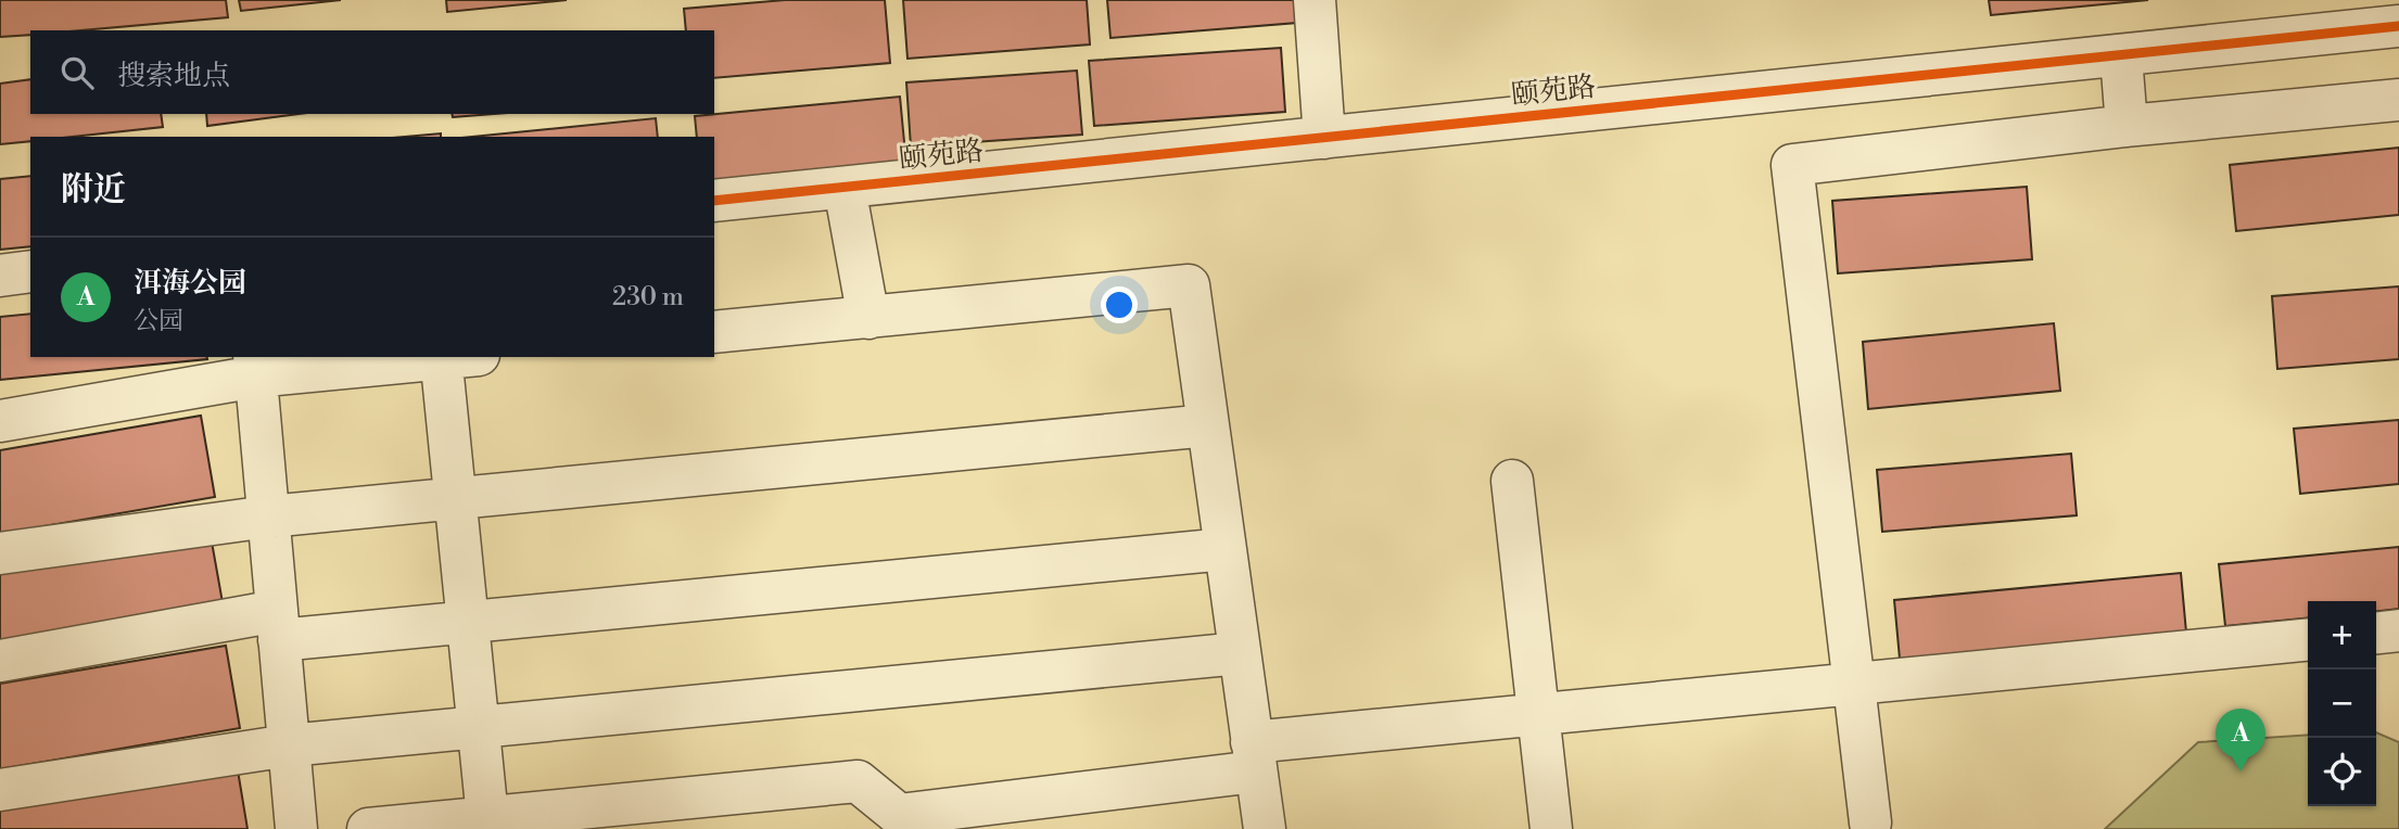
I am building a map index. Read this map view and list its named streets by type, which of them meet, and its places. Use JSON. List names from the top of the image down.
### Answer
{
  "streets": {
    "street": ["颐苑路"]
  },
  "page": {
    "search": "搜索地点",
    "heading": "附近",
    "list": [
      {
        "mark": "A",
        "name": "洱海公园",
        "note": "公园",
        "value": "230 m"
      }
    ],
    "map_buttons": ["+", "−"],
    "pins": "A"
  }
}
